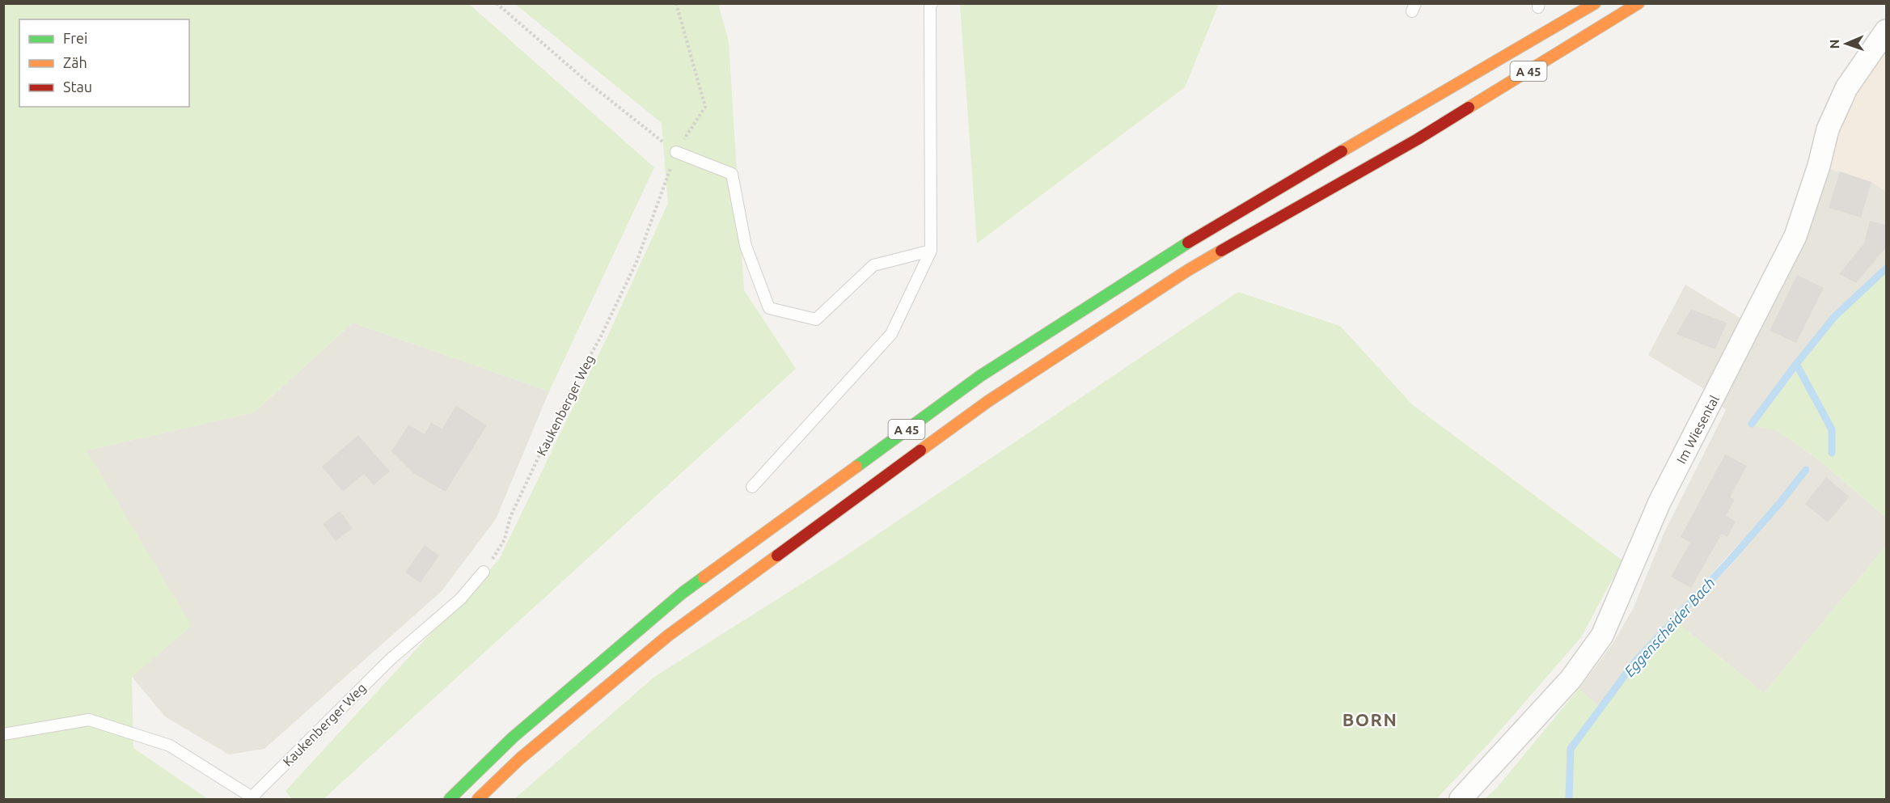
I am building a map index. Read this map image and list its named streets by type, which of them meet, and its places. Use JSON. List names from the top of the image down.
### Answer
{
  "streets": {
    "highway": ["A 45"],
    "street": ["Im Wiesental"],
    "lane": ["Kaukenberger Weg"]
  },
  "districts": ["BORN"],
  "water": ["Eggenscheider Bach"],
  "legend": ["Frei", "Zäh", "Stau"],
  "north": "left"
}
